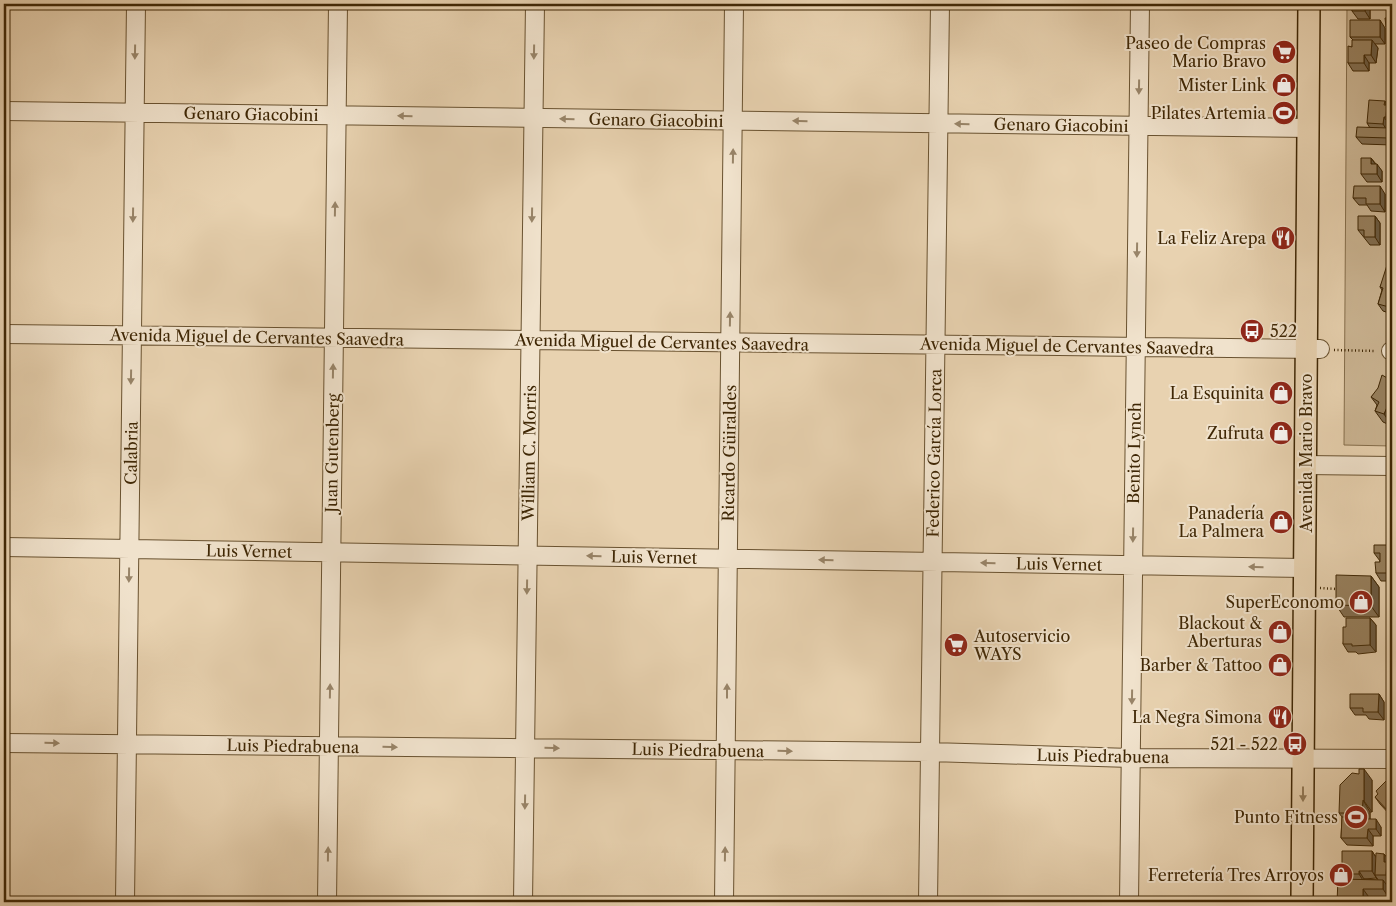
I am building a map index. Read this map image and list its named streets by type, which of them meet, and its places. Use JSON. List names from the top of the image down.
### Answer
{
  "streets": {
    "main road": ["Avenida Mario Bravo"],
    "street": [
      "Genaro Giacobini",
      "Avenida Miguel de Cervantes Saavedra",
      "Calabria",
      "Juan Gutenberg",
      "William C. Morris",
      "Ricardo Güiraldes",
      "Federico García Lorca",
      "Benito Lynch",
      "Luis Vernet",
      "Luis Piedrabuena"
    ]
  },
  "crossings": [
    ["Genaro Giacobini", "Calabria"],
    ["Genaro Giacobini", "Juan Gutenberg"],
    ["Genaro Giacobini", "William C. Morris"],
    ["Genaro Giacobini", "Ricardo Güiraldes"],
    ["Genaro Giacobini", "Federico García Lorca"],
    ["Genaro Giacobini", "Benito Lynch"],
    ["Genaro Giacobini", "Avenida Mario Bravo"],
    ["Avenida Miguel de Cervantes Saavedra", "Calabria"],
    ["Avenida Miguel de Cervantes Saavedra", "Juan Gutenberg"],
    ["Avenida Miguel de Cervantes Saavedra", "William C. Morris"],
    ["Avenida Miguel de Cervantes Saavedra", "Ricardo Güiraldes"],
    ["Avenida Miguel de Cervantes Saavedra", "Federico García Lorca"],
    ["Avenida Miguel de Cervantes Saavedra", "Benito Lynch"],
    ["Avenida Miguel de Cervantes Saavedra", "Avenida Mario Bravo"],
    ["Calabria", "Luis Vernet"],
    ["Calabria", "Luis Piedrabuena"],
    ["Juan Gutenberg", "Luis Vernet"],
    ["Juan Gutenberg", "Luis Piedrabuena"],
    ["William C. Morris", "Luis Vernet"],
    ["William C. Morris", "Luis Piedrabuena"],
    ["Ricardo Güiraldes", "Luis Vernet"],
    ["Ricardo Güiraldes", "Luis Piedrabuena"],
    ["Federico García Lorca", "Luis Vernet"],
    ["Federico García Lorca", "Luis Piedrabuena"],
    ["Benito Lynch", "Luis Vernet"],
    ["Benito Lynch", "Luis Piedrabuena"],
    ["Avenida Mario Bravo", "Luis Vernet"],
    ["Avenida Mario Bravo", "Luis Piedrabuena"]
  ],
  "one_way": [
    "Genaro Giacobini",
    "Calabria",
    "Juan Gutenberg",
    "William C. Morris",
    "Ricardo Güiraldes",
    "Benito Lynch",
    "Luis Vernet",
    "Luis Piedrabuena"
  ],
  "places": {
    "supermarket": ["Paseo de Compras Mario Bravo", "Autoservicio WAYS"],
    "shop": [
      "Mister Link",
      "La Esquinita",
      "Zufruta",
      "Panadería La Palmera",
      "SuperEconomo",
      "Blackout & Aberturas",
      "Barber & Tattoo",
      "Ferretería Tres Arroyos"
    ],
    "sports": ["Pilates Artemia", "Punto Fitness"],
    "restaurant": ["La Feliz Arepa", "La Negra Simona"],
    "bus stop": ["522", "521 - 522"]
  }
}
